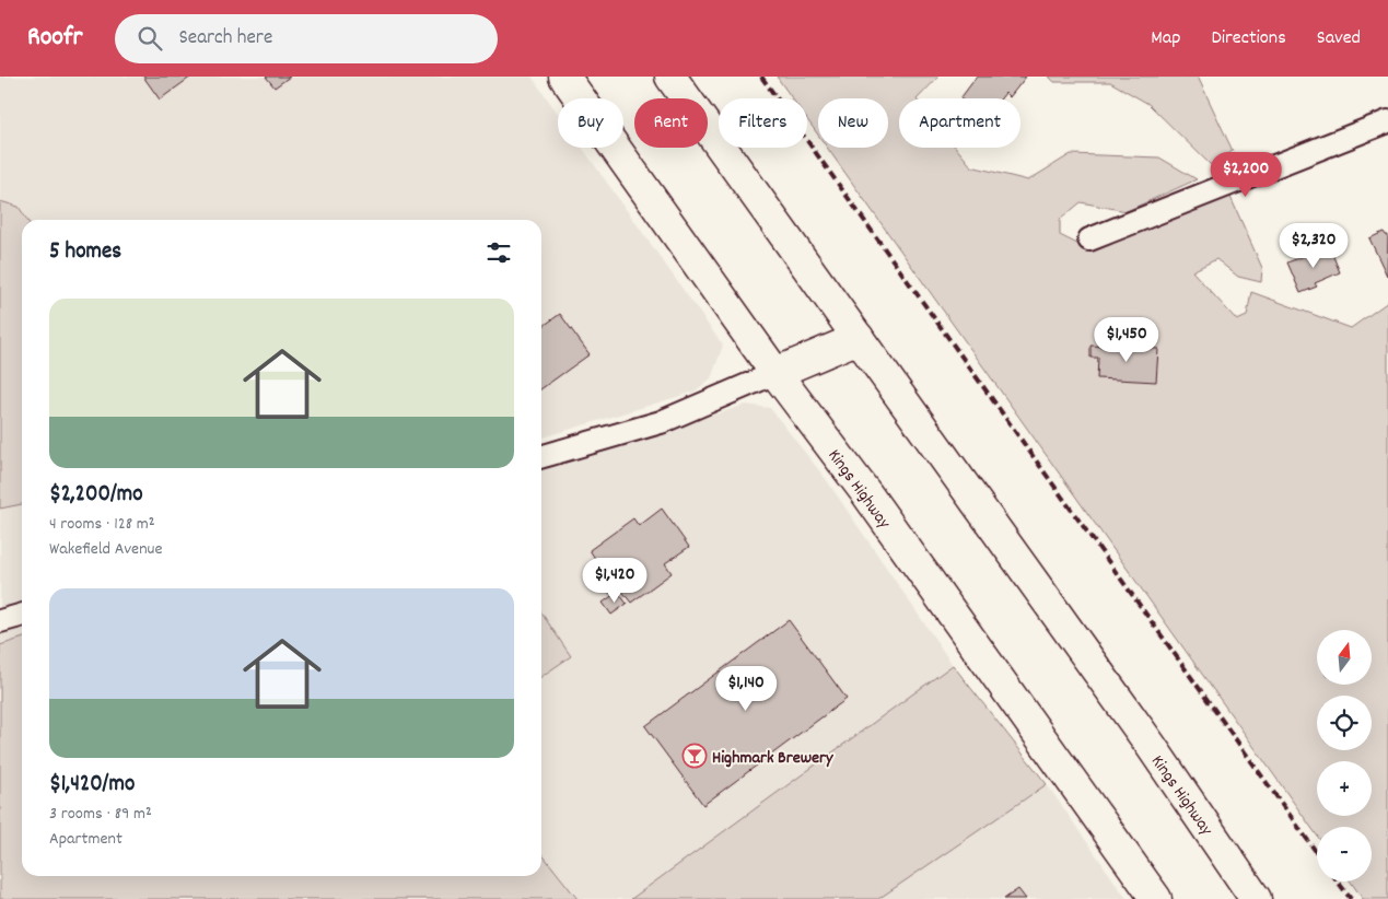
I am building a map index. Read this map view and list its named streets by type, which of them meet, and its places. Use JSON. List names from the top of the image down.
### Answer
{
  "streets": {
    "highway": ["Kings Highway"]
  },
  "places": {
    "bar": ["Highmark Brewery"]
  },
  "north": "top",
  "page": {
    "header": "Roofr",
    "search": "Search here",
    "nav": ["Map", "Directions", "Saved"],
    "chip": [
      "Buy",
      "Rent",
      "Filters",
      "New",
      "Apartment"
    ],
    "price": [
      "$2,200",
      "$2,320",
      "$1,450",
      "$1,420",
      "$1,140"
    ],
    "heading": "5 homes",
    "list": [
      {
        "name": "$2,200/mo",
        "note": "4 rooms · 128 m² · Wakefield Avenue"
      },
      {
        "name": "$1,420/mo",
        "note": "3 rooms · 89 m² · Apartment"
      }
    ],
    "map_buttons": ["+", "−"]
  }
}
